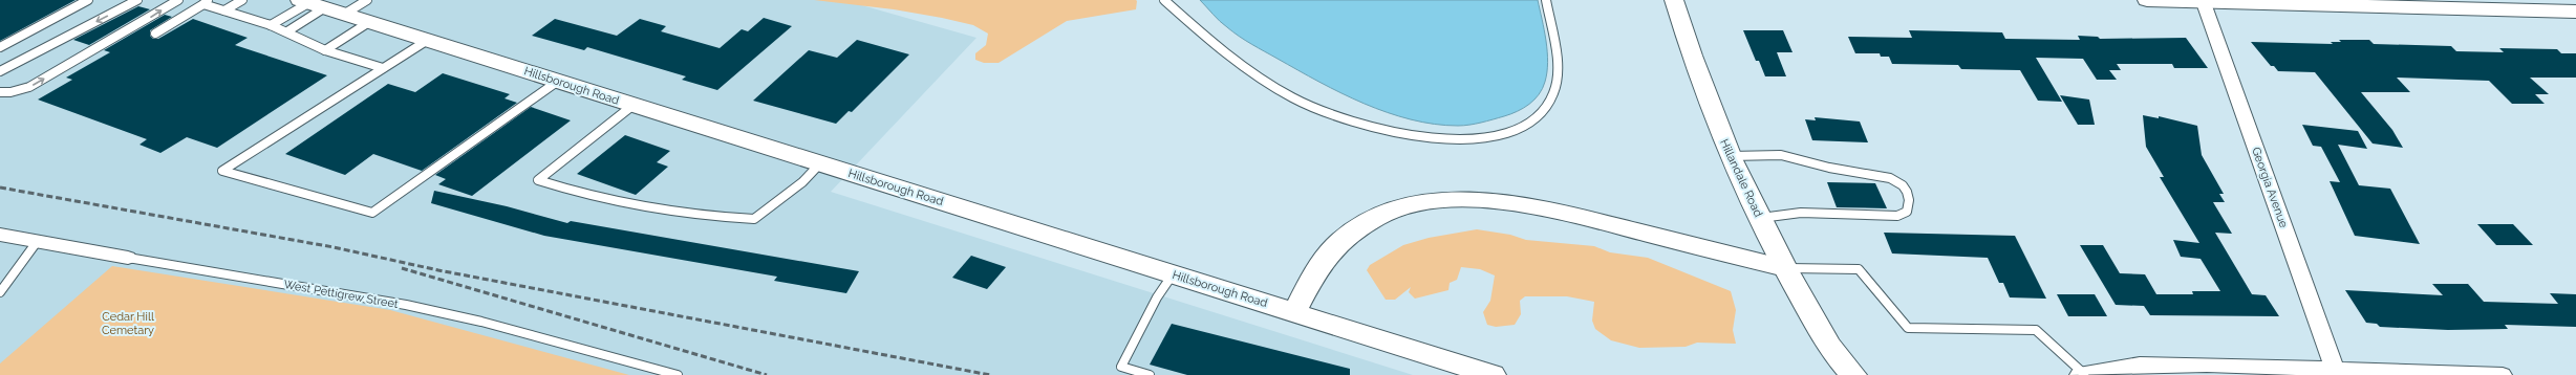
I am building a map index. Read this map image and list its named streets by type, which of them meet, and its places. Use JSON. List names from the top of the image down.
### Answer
{
  "streets": {
    "main road": ["Hillsborough Road", "Hillandale Road"],
    "street": ["Georgia Avenue", "West Pettigrew Street"]
  },
  "parks": ["Cedar Hill Cemetary"]
}
